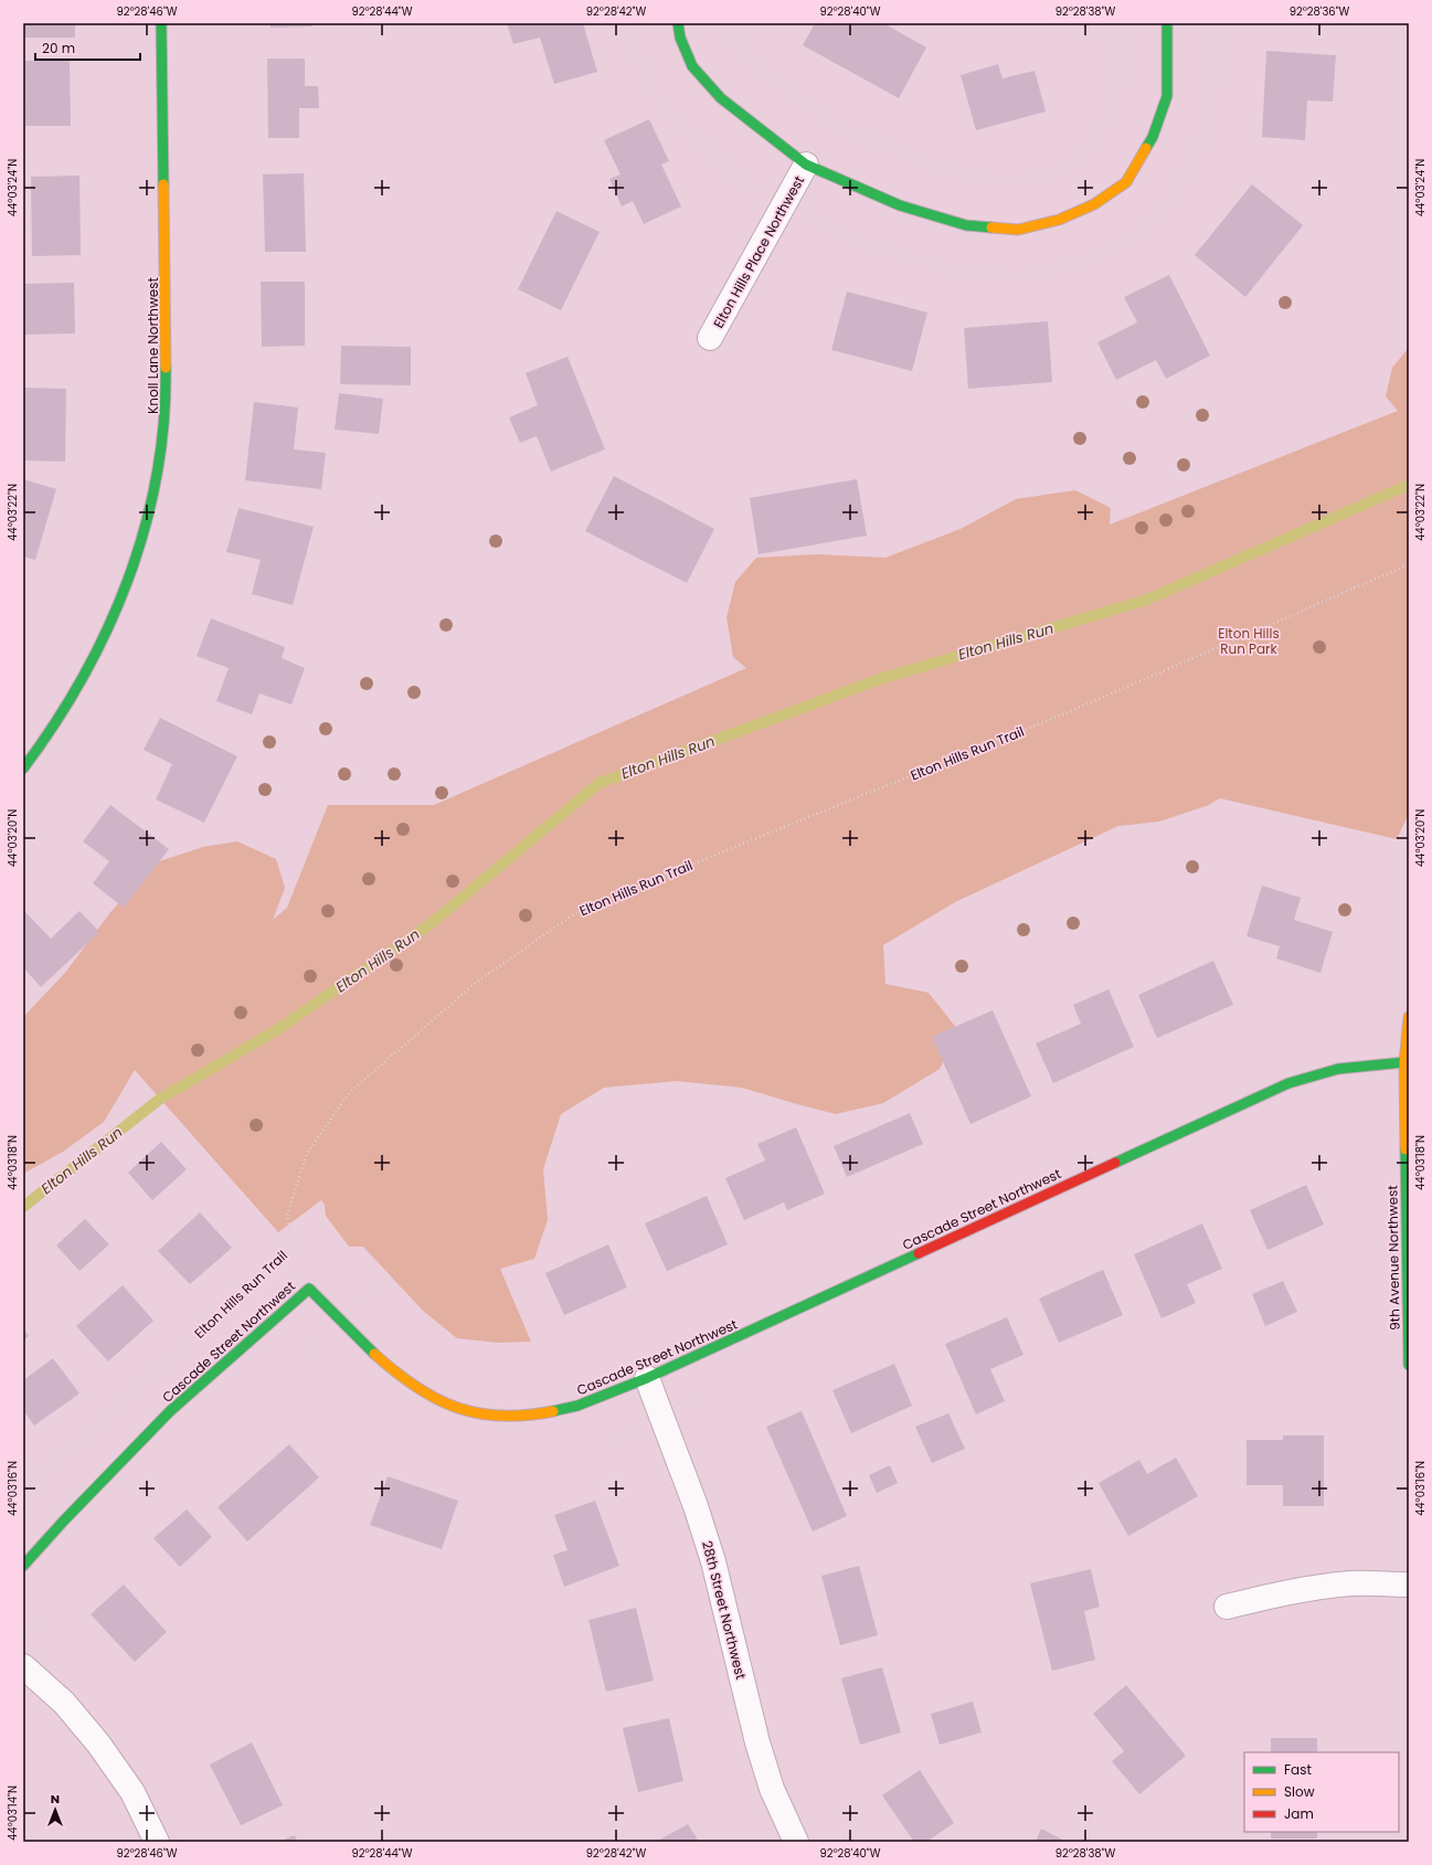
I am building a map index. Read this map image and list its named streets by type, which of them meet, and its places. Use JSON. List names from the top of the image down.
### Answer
{
  "streets": {
    "street": [
      "Elton Hills Place Northwest",
      "Knoll Lane Northwest",
      "Cascade Street Northwest",
      "9th Avenue Northwest",
      "28th Street Northwest"
    ],
    "path": ["Elton Hills Run Trail"]
  },
  "crossings": [
    ["Cascade Street Northwest", "9th Avenue Northwest"],
    ["Cascade Street Northwest", "28th Street Northwest"]
  ],
  "water": ["Elton Hills Run"],
  "parks": ["Elton Hills Run Park"],
  "legend": ["Fast", "Slow", "Jam"],
  "scale_bar": "20 m",
  "north": "top",
  "coordinates": [
    "92°28'46\"W",
    "92°28'44\"W",
    "92°28'42\"W",
    "92°28'40\"W",
    "92°28'38\"W",
    "92°28'36\"W",
    "44°03'24\"N",
    "44°03'22\"N",
    "44°03'20\"N",
    "44°03'18\"N",
    "44°03'16\"N",
    "44°03'14\"N"
  ]
}
